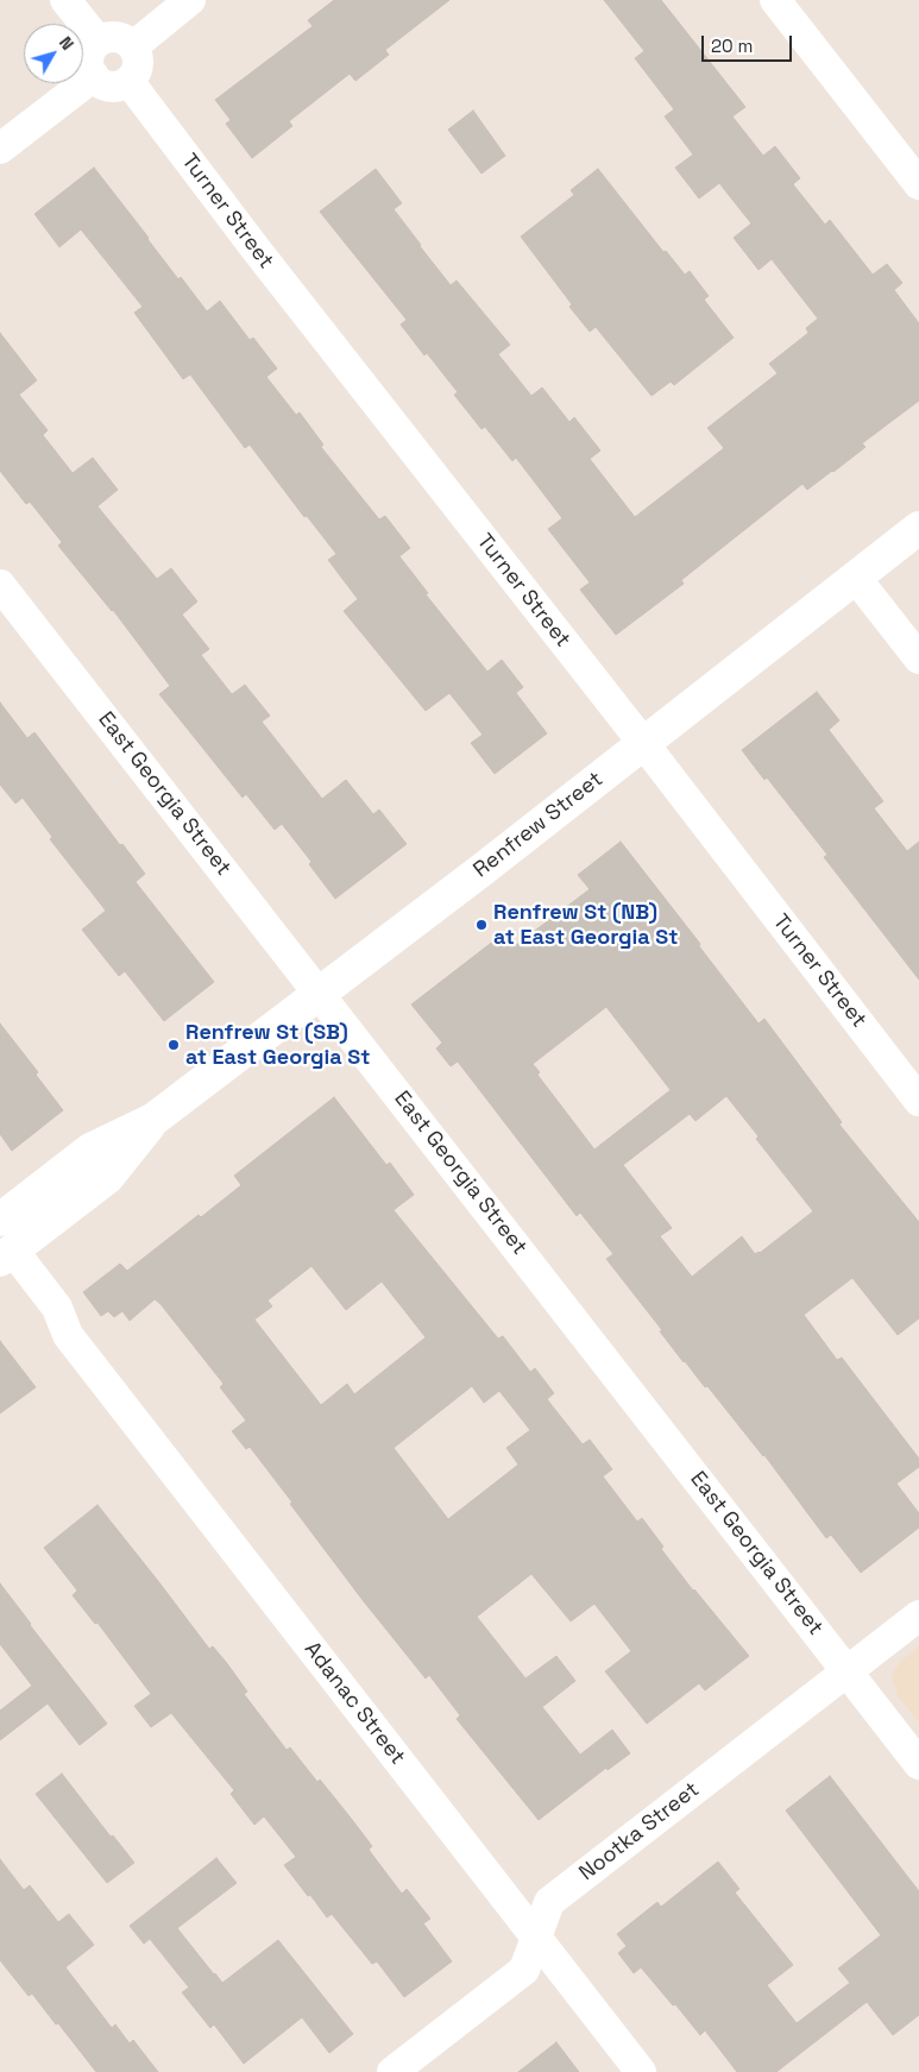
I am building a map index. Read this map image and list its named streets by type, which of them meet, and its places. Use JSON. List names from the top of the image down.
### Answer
{
  "streets": {
    "street": [
      "Turner Street",
      "East Georgia Street",
      "Renfrew Street",
      "Adanac Street",
      "Nootka Street"
    ]
  },
  "crossings": [
    ["Turner Street", "Renfrew Street"],
    ["East Georgia Street", "Renfrew Street"],
    ["East Georgia Street", "Nootka Street"],
    ["Renfrew Street", "Adanac Street"],
    ["Adanac Street", "Nootka Street"]
  ],
  "places": ["Renfrew St (NB) at East Georgia St", "Renfrew St (SB) at East Georgia St"],
  "scale_bar": "20 m",
  "north": "top right"
}
